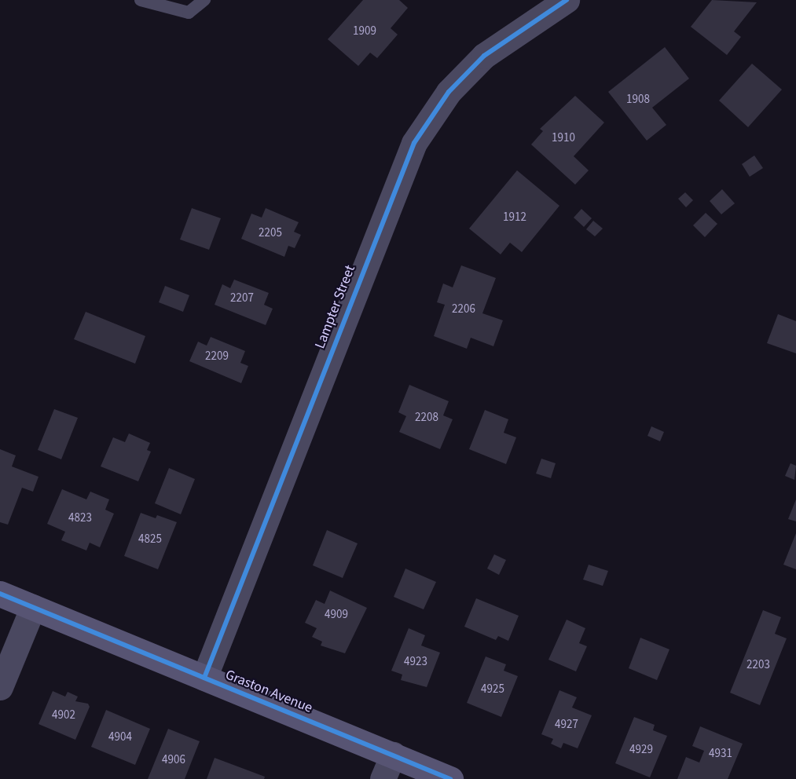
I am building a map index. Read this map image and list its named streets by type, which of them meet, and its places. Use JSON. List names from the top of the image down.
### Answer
{
  "streets": {
    "street": ["Lampter Street", "Graston Avenue"]
  },
  "crossings": [
    ["Lampter Street", "Graston Avenue"]
  ],
  "house_numbers": [
    "1909",
    "1908",
    "1910",
    "1912",
    "2205",
    "2207",
    "2206",
    "2209",
    "2208",
    "4823",
    "4825",
    "4909",
    "4923",
    "2203",
    "4925",
    "4902",
    "4927",
    "4904",
    "4929",
    "4931",
    "4906"
  ]
}
